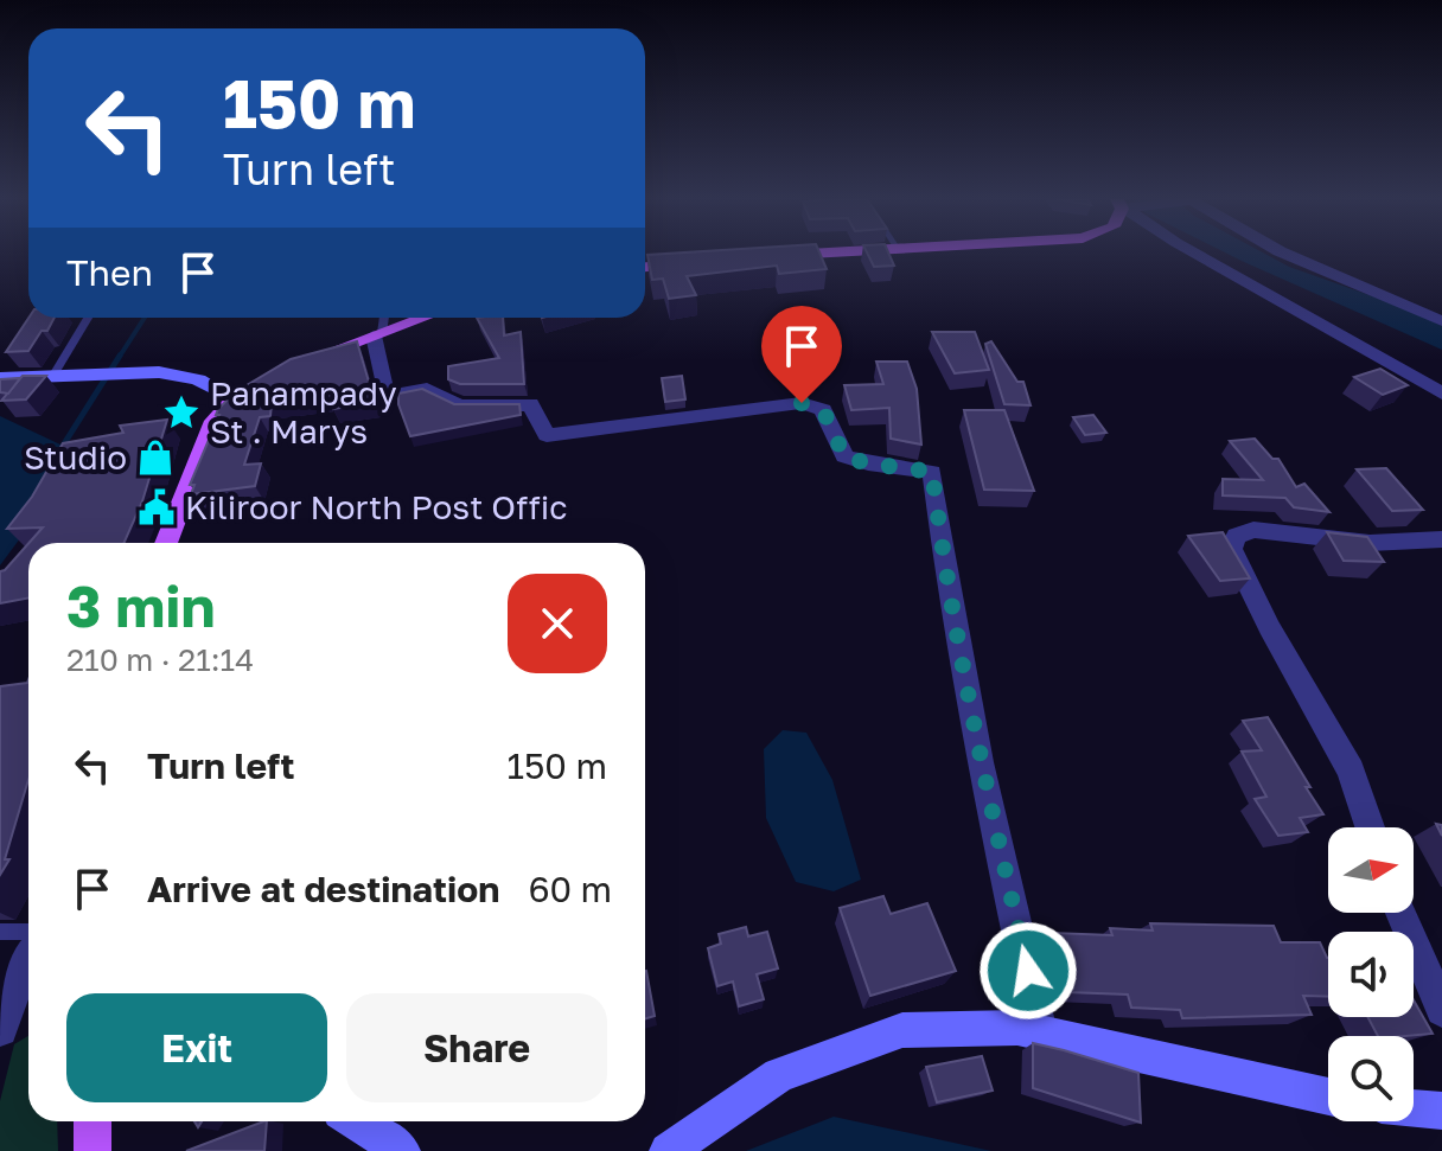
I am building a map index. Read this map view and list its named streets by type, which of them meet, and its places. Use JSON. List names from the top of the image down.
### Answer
{
  "places": {
    "place": ["Panampady St . Marys"],
    "shop": ["Studio"],
    "public building": ["Kiliroor North Post Offic"]
  },
  "north": "right",
  "page": {
    "turn": ["150 m", "Turn left"],
    "then": "Then",
    "heading": ["3 min", "210 m · 21:14"],
    "list": [
      {
        "name": "Turn left",
        "value": "150 m"
      },
      {
        "name": "Arrive at destination",
        "value": "60 m"
      }
    ],
    "buttons": ["Exit", "Share"]
  }
}
